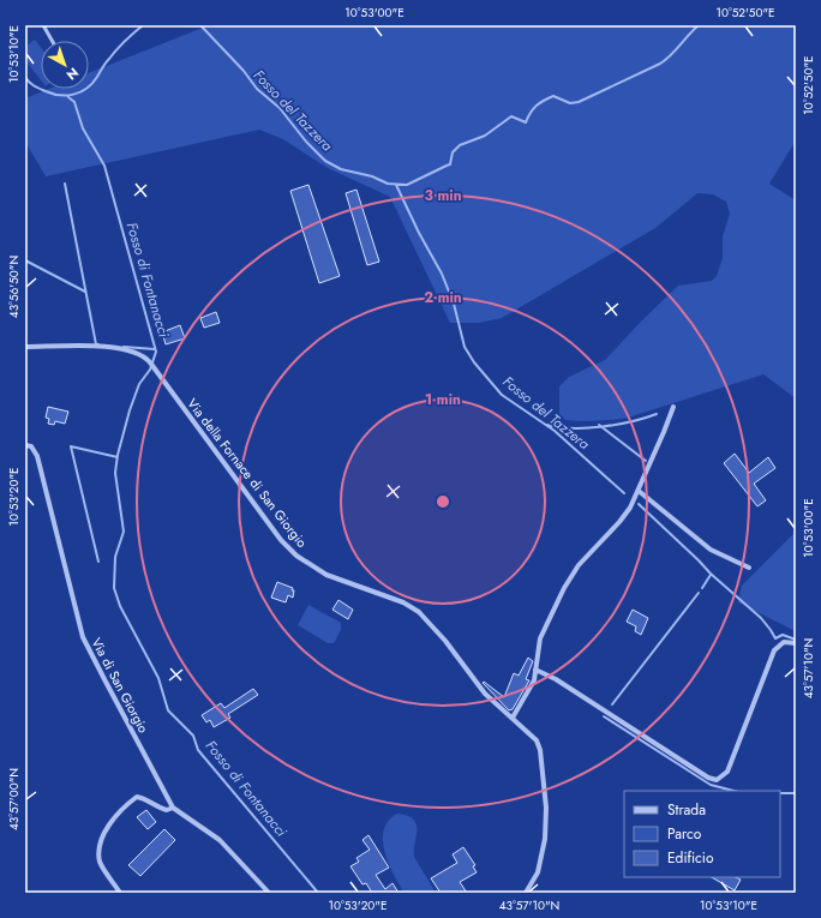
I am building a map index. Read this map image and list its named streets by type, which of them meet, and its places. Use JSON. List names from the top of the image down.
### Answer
{
  "streets": {
    "street": ["Via della Fornace di San Giorgio", "Via di San Giorgio"]
  },
  "water": ["Fosso del Tazzera", "Fosso di Fontanacci"],
  "legend": ["Strada", "Parco", "Edificio"],
  "north": "bottom right",
  "coordinates": [
    "10°53'00\"E",
    "10°52'50\"E",
    "10°53'10\"E",
    "43°56'50\"N",
    "10°53'20\"E",
    "43°57'10\"N",
    "43°57'00\"N"
  ],
  "rings": ["3 min", "2 min", "1 min"]
}
